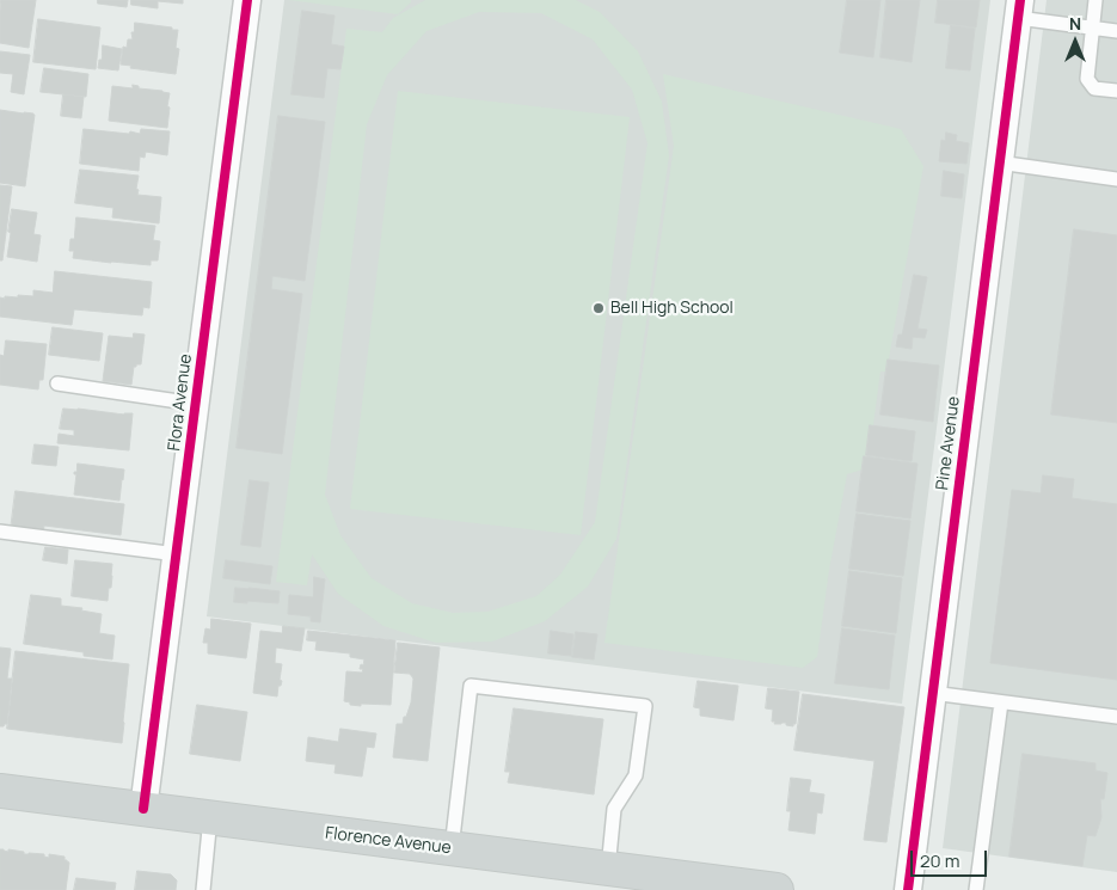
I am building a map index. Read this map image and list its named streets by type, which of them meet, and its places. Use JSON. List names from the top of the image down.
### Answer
{
  "streets": {
    "main road": ["Florence Avenue"],
    "street": ["Flora Avenue", "Pine Avenue"]
  },
  "crossings": [
    ["Flora Avenue", "Florence Avenue"]
  ],
  "places": ["Bell High School"],
  "scale_bar": "20 m",
  "north": "top"
}
